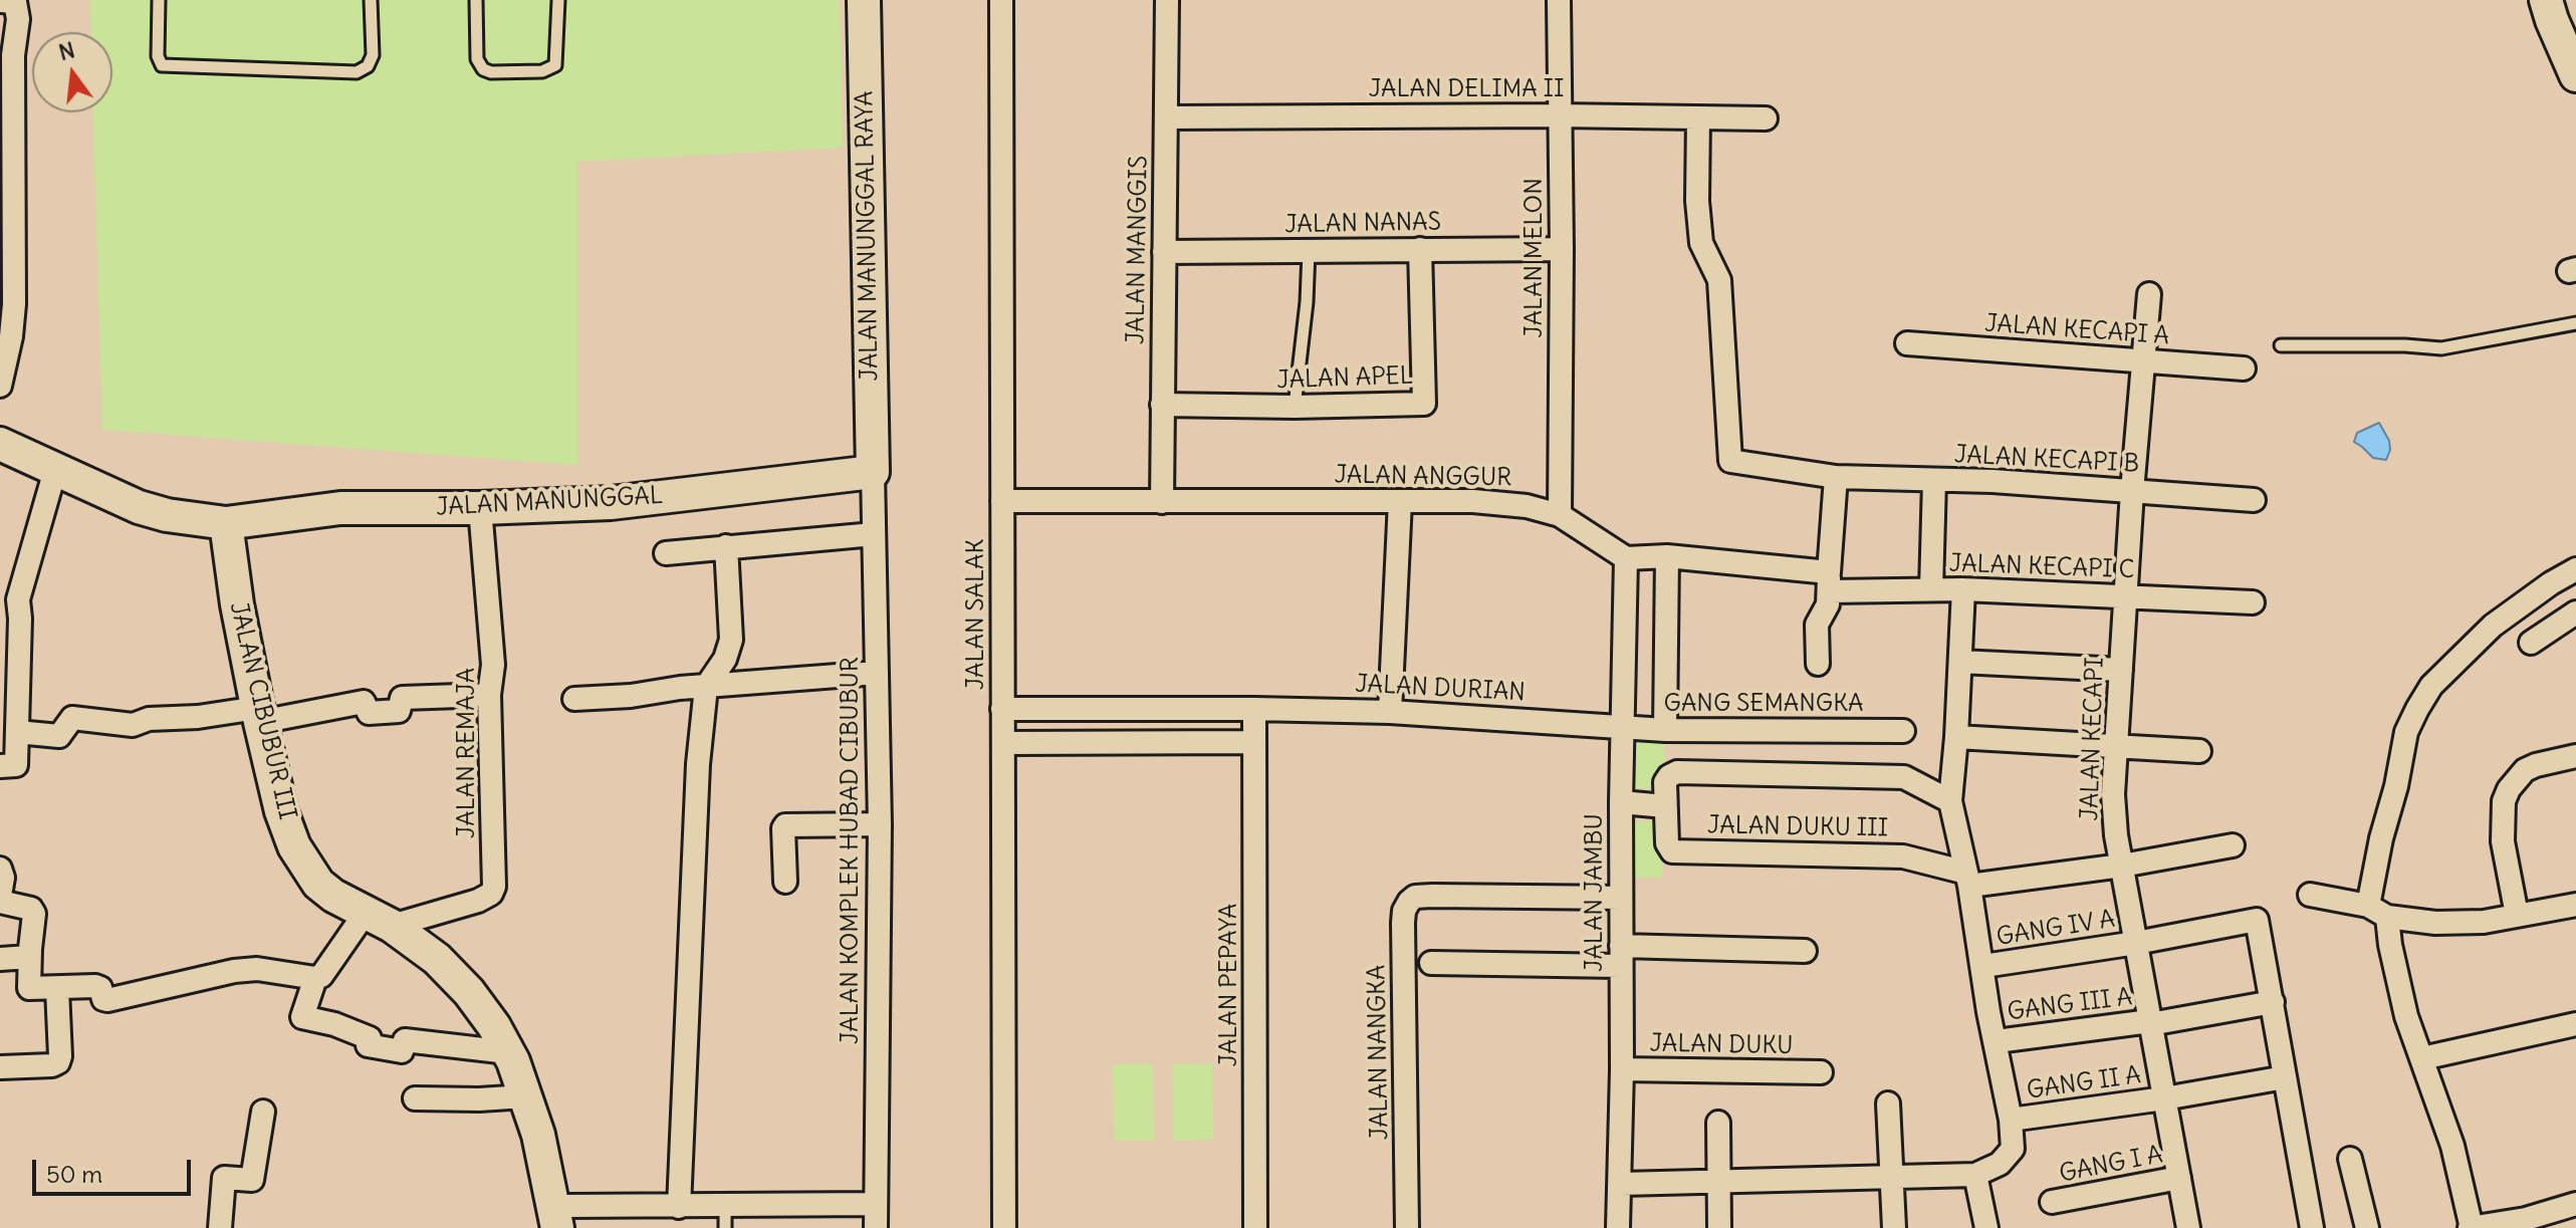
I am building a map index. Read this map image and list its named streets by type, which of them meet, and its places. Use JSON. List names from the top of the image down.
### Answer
{
  "streets": {
    "street": [
      "JALAN DELIMA II",
      "JALAN NANAS",
      "JALAN MANUNGGAL RAYA",
      "JALAN MANGGIS",
      "JALAN MELON",
      "JALAN KECAPI A",
      "JALAN APEL",
      "JALAN KECAPI B",
      "JALAN ANGGUR",
      "JALAN MANUNGGAL",
      "JALAN KECAPI C",
      "JALAN SALAK",
      "JALAN DURIAN",
      "GANG SEMANGKA",
      "JALAN CIBUBUR III",
      "JALAN KECAPI",
      "JALAN REMAJA",
      "JALAN DUKU III",
      "JALAN KOMPLEK HUBAD CIBUBUR",
      "JALAN JAMBU",
      "GANG IV A",
      "JALAN PEPAYA",
      "GANG III A",
      "JALAN DUKU",
      "JALAN NANGKA",
      "GANG II A",
      "GANG I A"
    ]
  },
  "crossings": [
    ["JALAN DELIMA II", "JALAN MANGGIS"],
    ["JALAN DELIMA II", "JALAN MELON"],
    ["JALAN DELIMA II", "JALAN KECAPI B"],
    ["JALAN NANAS", "JALAN MANGGIS"],
    ["JALAN NANAS", "JALAN MELON"],
    ["JALAN NANAS", "JALAN APEL"],
    ["JALAN MANUNGGAL RAYA", "JALAN MANUNGGAL"],
    ["JALAN MANUNGGAL RAYA", "JALAN KOMPLEK HUBAD CIBUBUR"],
    ["JALAN MANGGIS", "JALAN APEL"],
    ["JALAN MANGGIS", "JALAN ANGGUR"],
    ["JALAN MELON", "JALAN ANGGUR"],
    ["JALAN KECAPI A", "JALAN KECAPI"],
    ["JALAN KECAPI B", "JALAN KECAPI"],
    ["JALAN ANGGUR", "JALAN SALAK"],
    ["JALAN ANGGUR", "JALAN JAMBU"],
    ["JALAN MANUNGGAL", "JALAN CIBUBUR III"],
    ["JALAN MANUNGGAL", "JALAN REMAJA"],
    ["JALAN MANUNGGAL", "JALAN KOMPLEK HUBAD CIBUBUR"],
    ["JALAN KECAPI C", "JALAN KECAPI"],
    ["JALAN SALAK", "JALAN DURIAN"],
    ["JALAN DURIAN", "GANG SEMANGKA"],
    ["JALAN DURIAN", "JALAN JAMBU"],
    ["GANG SEMANGKA", "JALAN JAMBU"],
    ["JALAN CIBUBUR III", "JALAN REMAJA"],
    ["JALAN KECAPI", "GANG IV A"],
    ["JALAN KECAPI", "GANG III A"],
    ["JALAN KECAPI", "GANG II A"],
    ["JALAN KECAPI", "GANG I A"],
    ["JALAN JAMBU", "JALAN DUKU"],
    ["JALAN JAMBU", "JALAN NANGKA"],
    ["GANG IV A", "GANG III A"]
  ],
  "scale_bar": "50 m",
  "north": "top"
}
